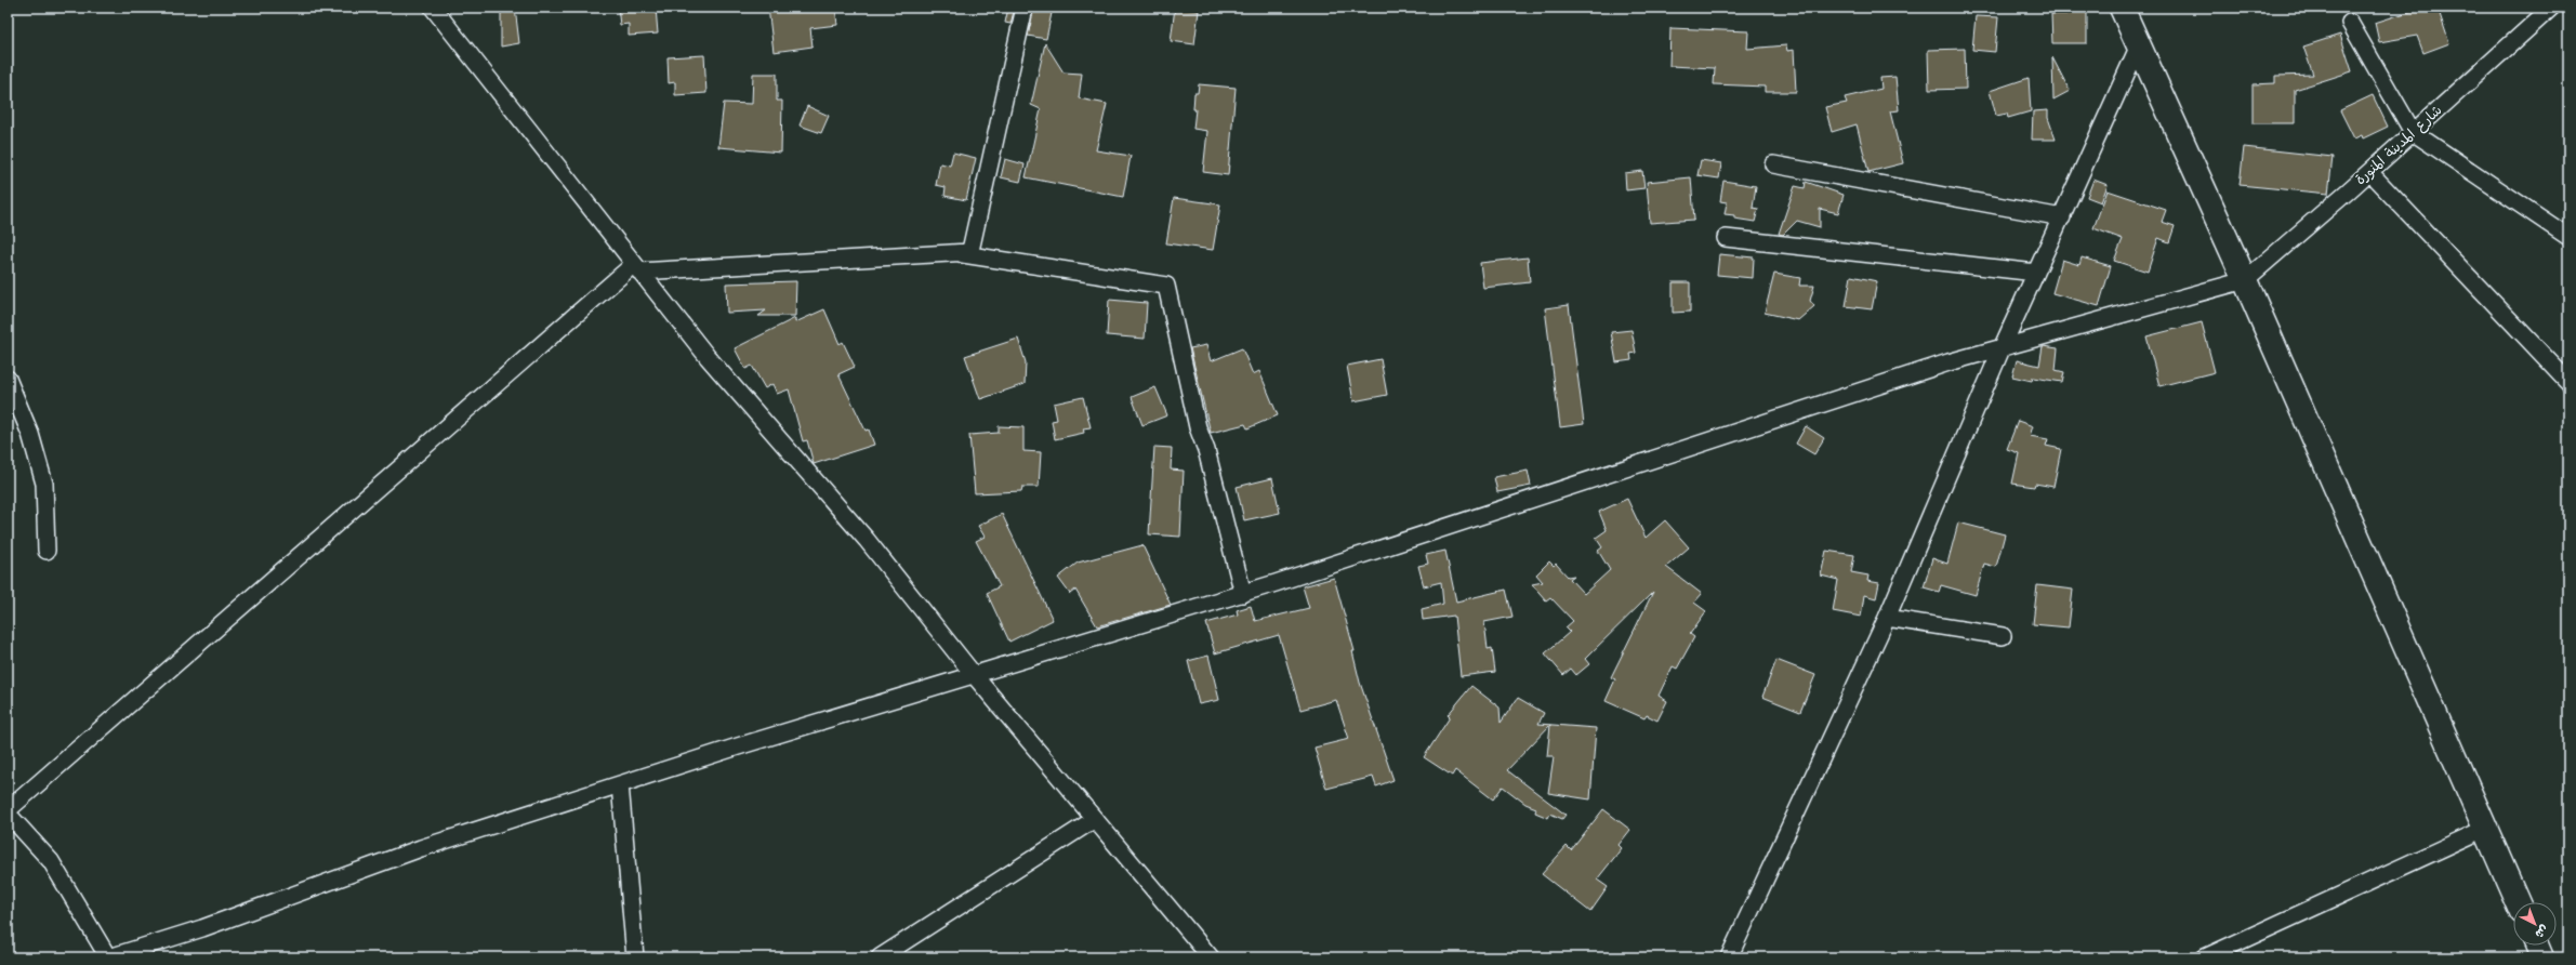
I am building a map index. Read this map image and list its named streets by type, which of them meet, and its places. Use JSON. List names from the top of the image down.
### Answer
{
  "streets": {
    "street": ["شارع المدينة المنورة"]
  },
  "north": "bottom right"
}
